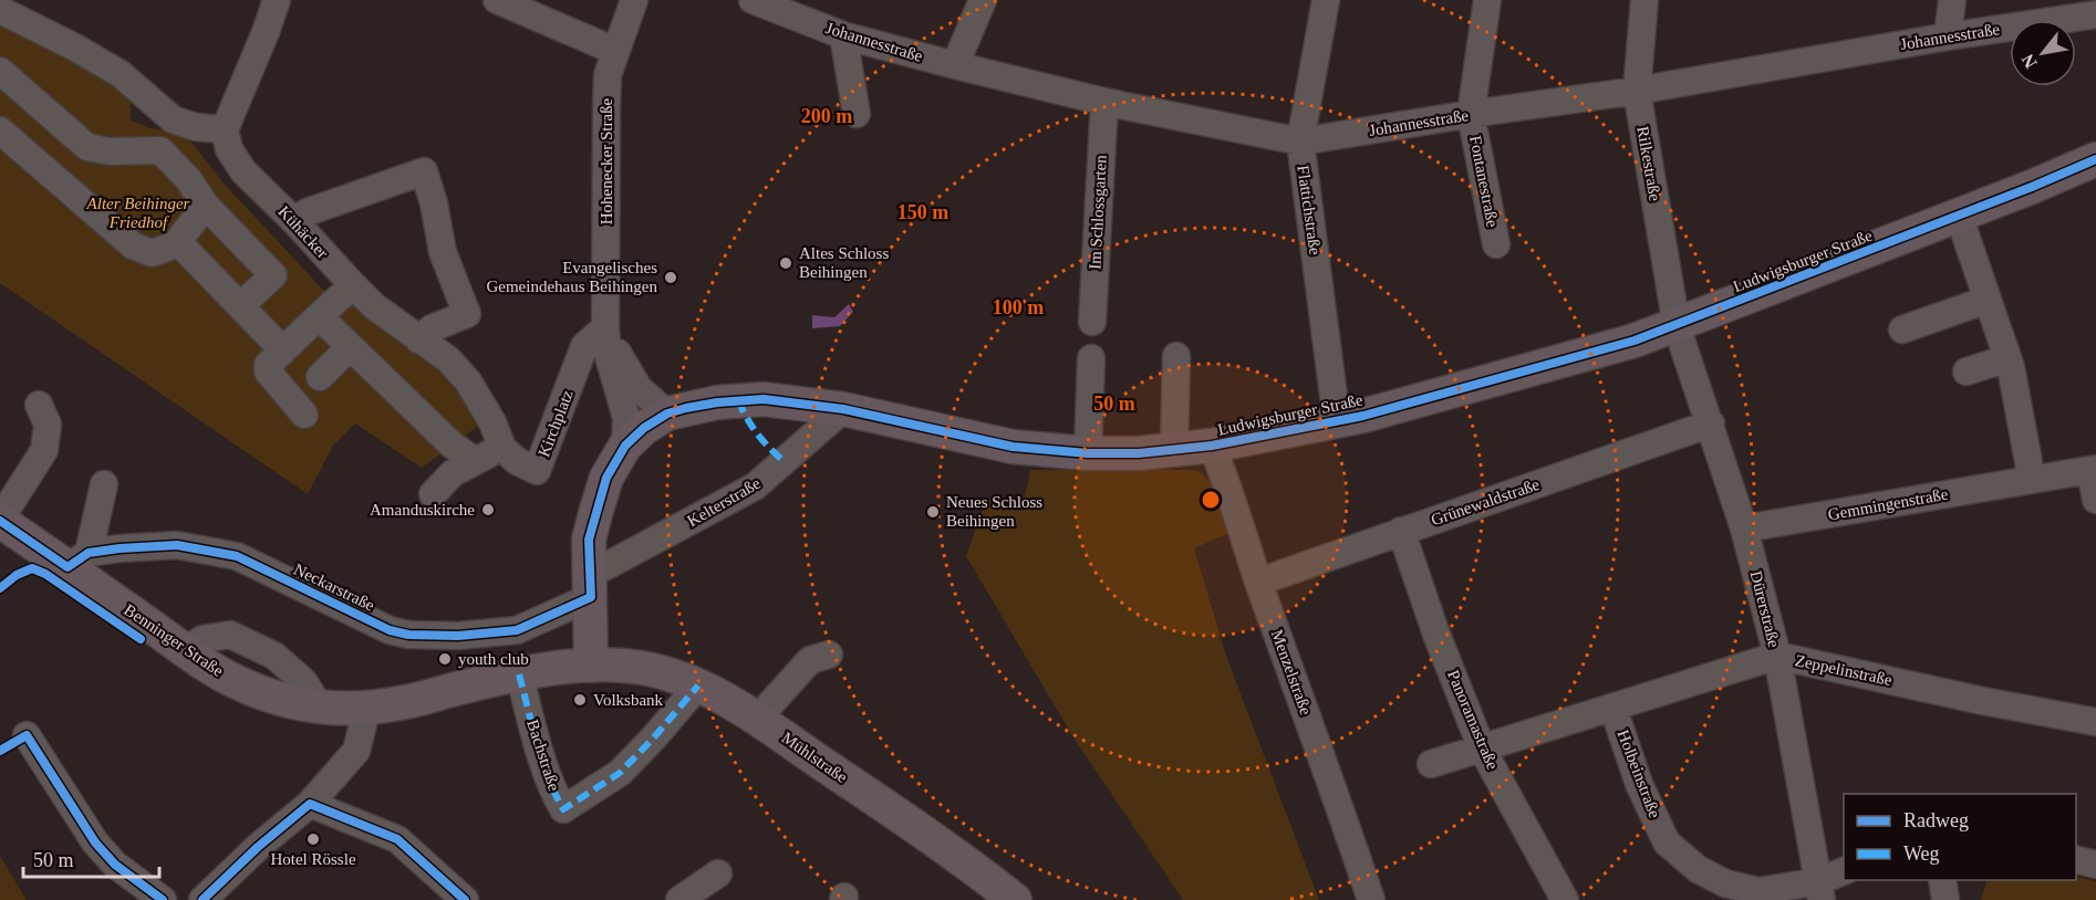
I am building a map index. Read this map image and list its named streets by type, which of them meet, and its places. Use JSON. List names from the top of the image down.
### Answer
{
  "streets": {
    "main road": ["Ludwigsburger Straße", "Benninger Straße", "Mühlstraße"],
    "street": [
      "Johannesstraße",
      "Hohenecker Straße",
      "Rilkestraße",
      "Fontanestraße",
      "Flattichstraße",
      "Im Schlossgarten",
      "Kühäcker",
      "Kirchplatz",
      "Kelterstraße",
      "Grünewaldstraße",
      "Gemmingenstraße",
      "Neckarstraße",
      "Dürerstraße",
      "Zeppelinstraße",
      "Menzelstraße",
      "Panoramastraße",
      "Bachstraße",
      "Holbeinstraße"
    ]
  },
  "crossings": [
    ["Johannesstraße", "Rilkestraße"],
    ["Johannesstraße", "Fontanestraße"],
    ["Johannesstraße", "Flattichstraße"],
    ["Johannesstraße", "Im Schlossgarten"],
    ["Hohenecker Straße", "Ludwigsburger Straße"],
    ["Hohenecker Straße", "Kirchplatz"],
    ["Rilkestraße", "Ludwigsburger Straße"],
    ["Rilkestraße", "Dürerstraße"],
    ["Flattichstraße", "Ludwigsburger Straße"],
    ["Kühäcker", "Kirchplatz"],
    ["Ludwigsburger Straße", "Kelterstraße"],
    ["Ludwigsburger Straße", "Dürerstraße"],
    ["Ludwigsburger Straße", "Menzelstraße"],
    ["Kelterstraße", "Neckarstraße"],
    ["Grünewaldstraße", "Dürerstraße"],
    ["Grünewaldstraße", "Menzelstraße"],
    ["Grünewaldstraße", "Panoramastraße"],
    ["Gemmingenstraße", "Dürerstraße"],
    ["Neckarstraße", "Benninger Straße"],
    ["Dürerstraße", "Zeppelinstraße"],
    ["Dürerstraße", "Holbeinstraße"],
    ["Benninger Straße", "Bachstraße"],
    ["Benninger Straße", "Mühlstraße"],
    ["Zeppelinstraße", "Panoramastraße"],
    ["Zeppelinstraße", "Holbeinstraße"],
    ["Bachstraße", "Mühlstraße"]
  ],
  "parks": ["Alter Beihinger Friedhof"],
  "places": [
    "Altes Schloss Beihingen",
    "Evangelisches Gemeindehaus Beihingen",
    "Amanduskirche",
    "Neues Schloss Beihingen",
    "youth club",
    "Volksbank",
    "Hotel Rössle"
  ],
  "legend": ["Radweg", "Weg"],
  "scale_bar": "50 m",
  "north": "bottom left",
  "rings": [
    "200 m",
    "150 m",
    "100 m",
    "50 m"
  ]
}
